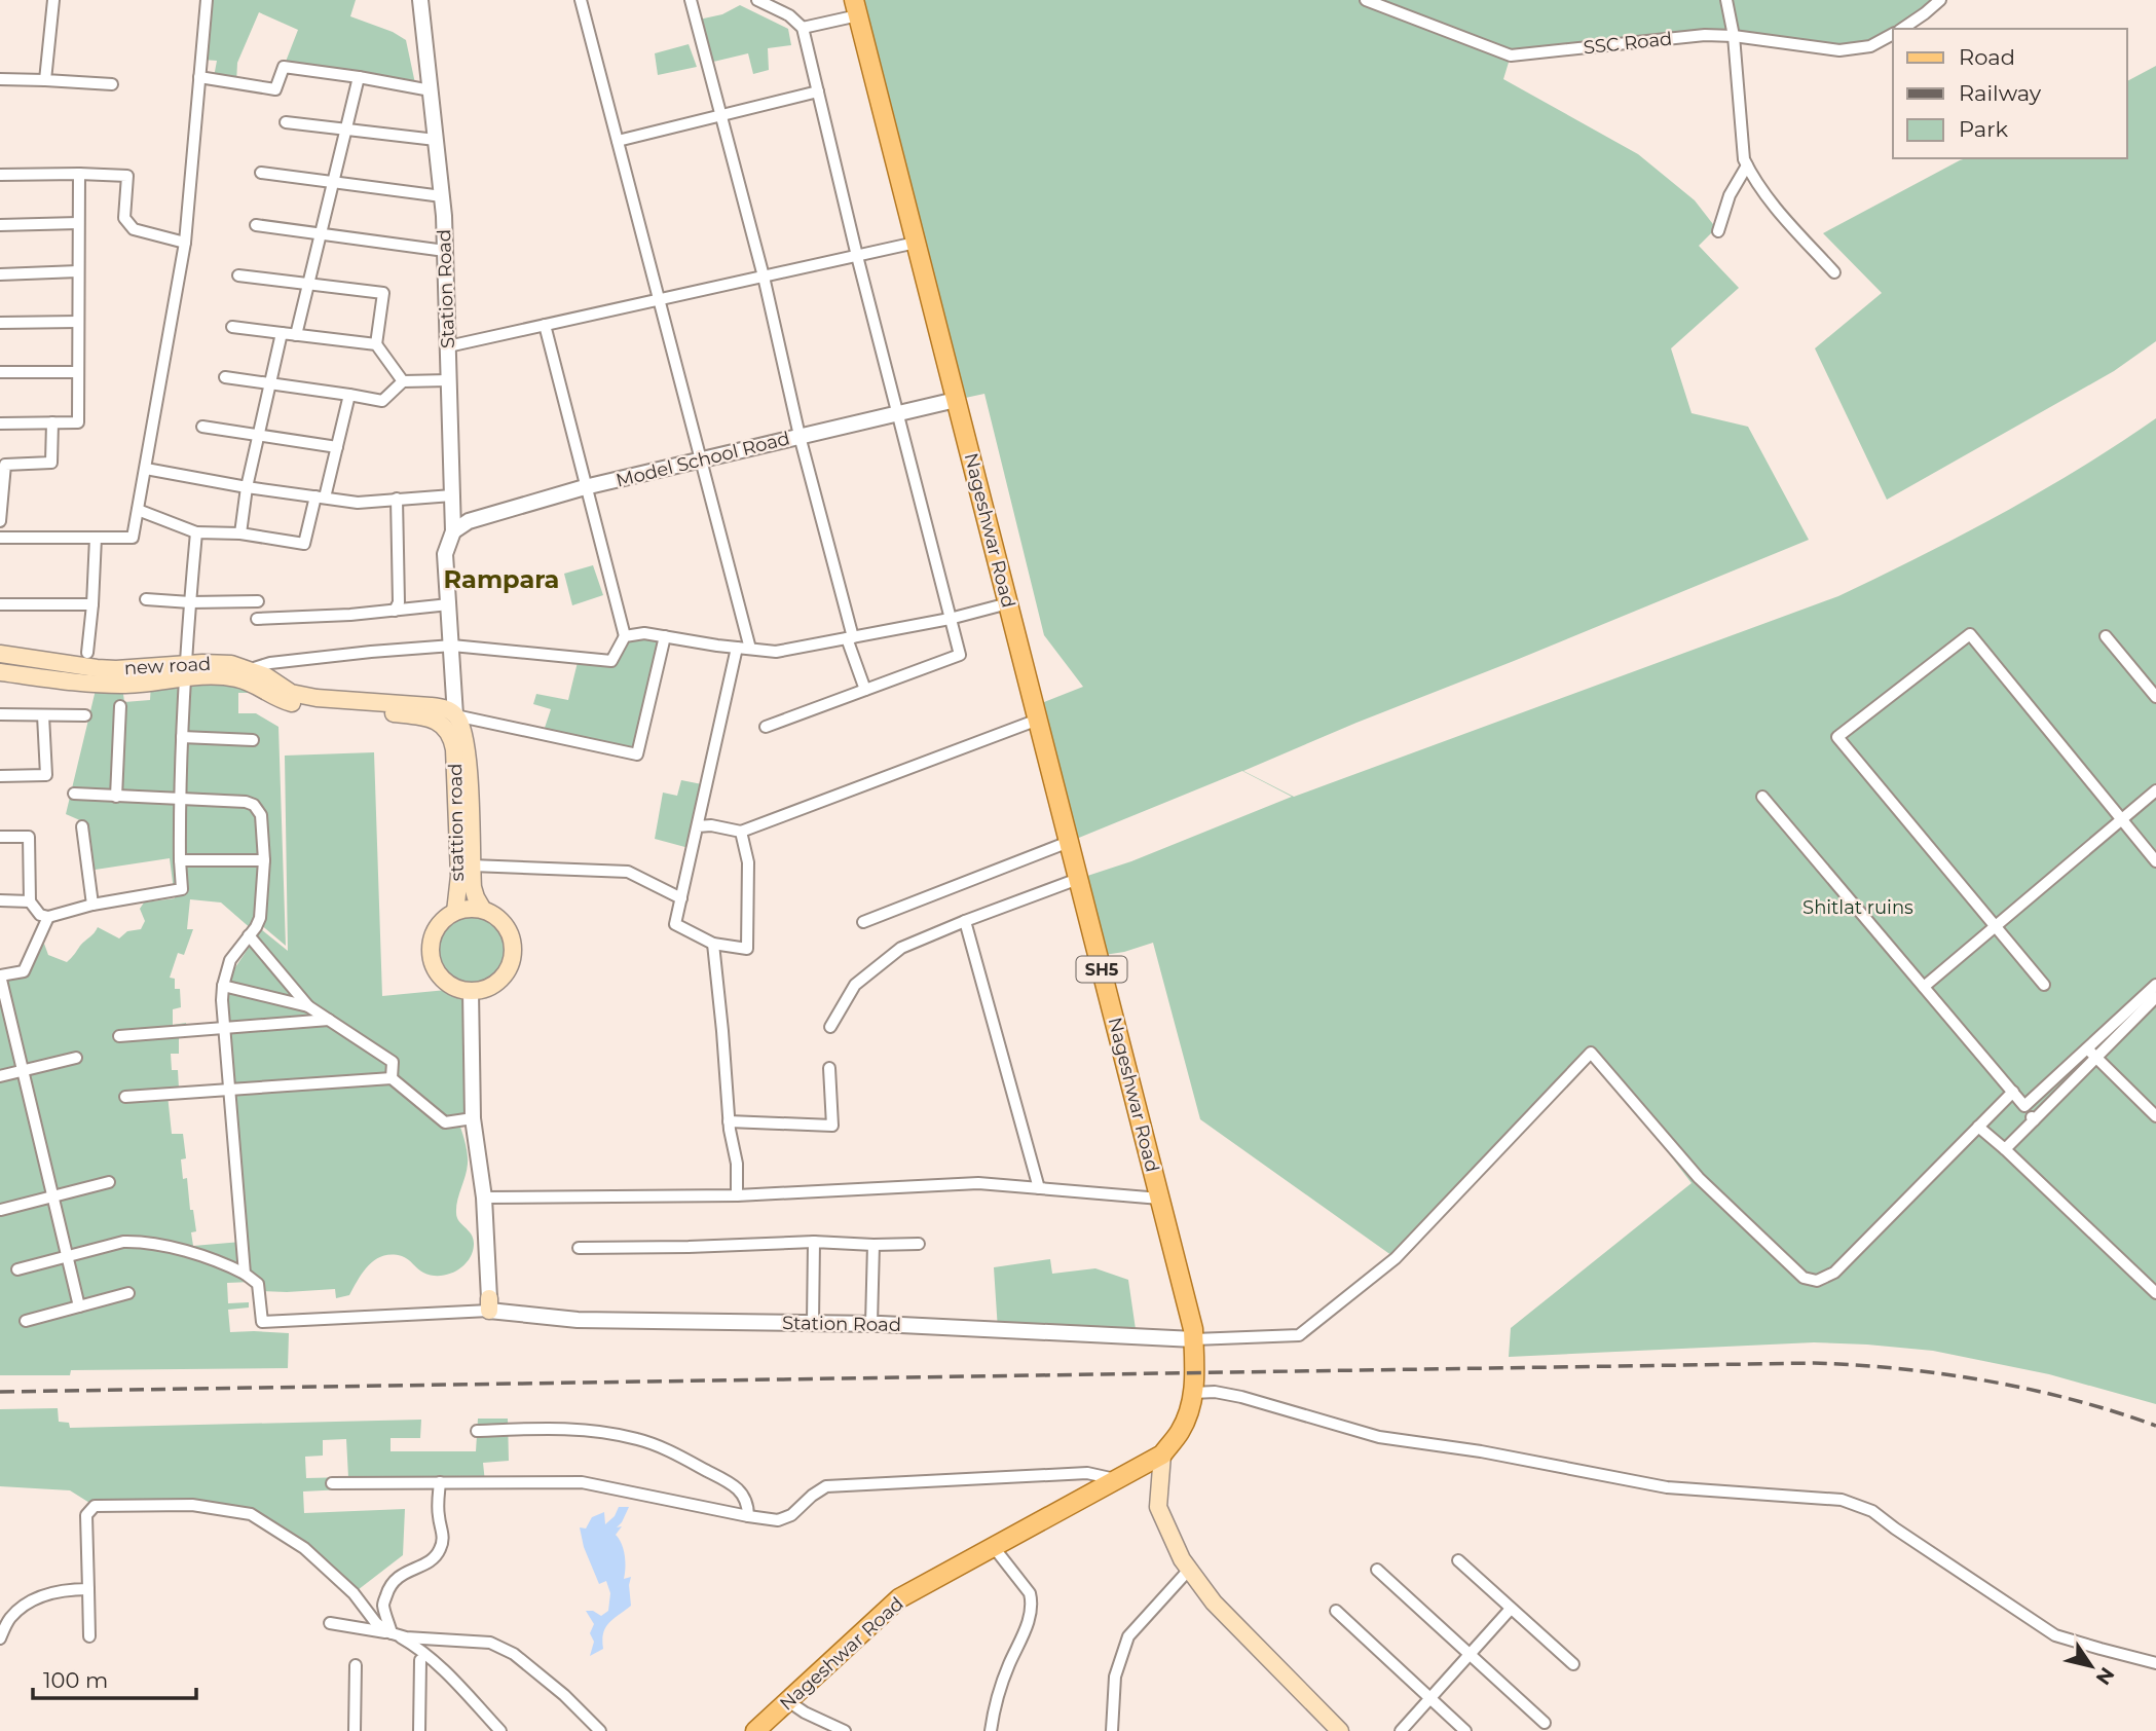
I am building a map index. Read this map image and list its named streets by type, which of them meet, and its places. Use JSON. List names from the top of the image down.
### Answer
{
  "streets": {
    "main road": [
      "Nageshwar Road",
      "new road",
      "stattion road",
      "SH5"
    ],
    "street": ["SSC Road", "Station Road", "Model School Road"]
  },
  "crossings": [
    ["Station Road", "Model School Road"],
    ["Station Road", "Nageshwar Road"],
    ["Model School Road", "Nageshwar Road"],
    ["new road", "stattion road"]
  ],
  "districts": ["Rampara"],
  "parks": ["Shitlat ruins"],
  "legend": ["Road", "Railway", "Park"],
  "scale_bar": "100 m",
  "north": "bottom right"
}
